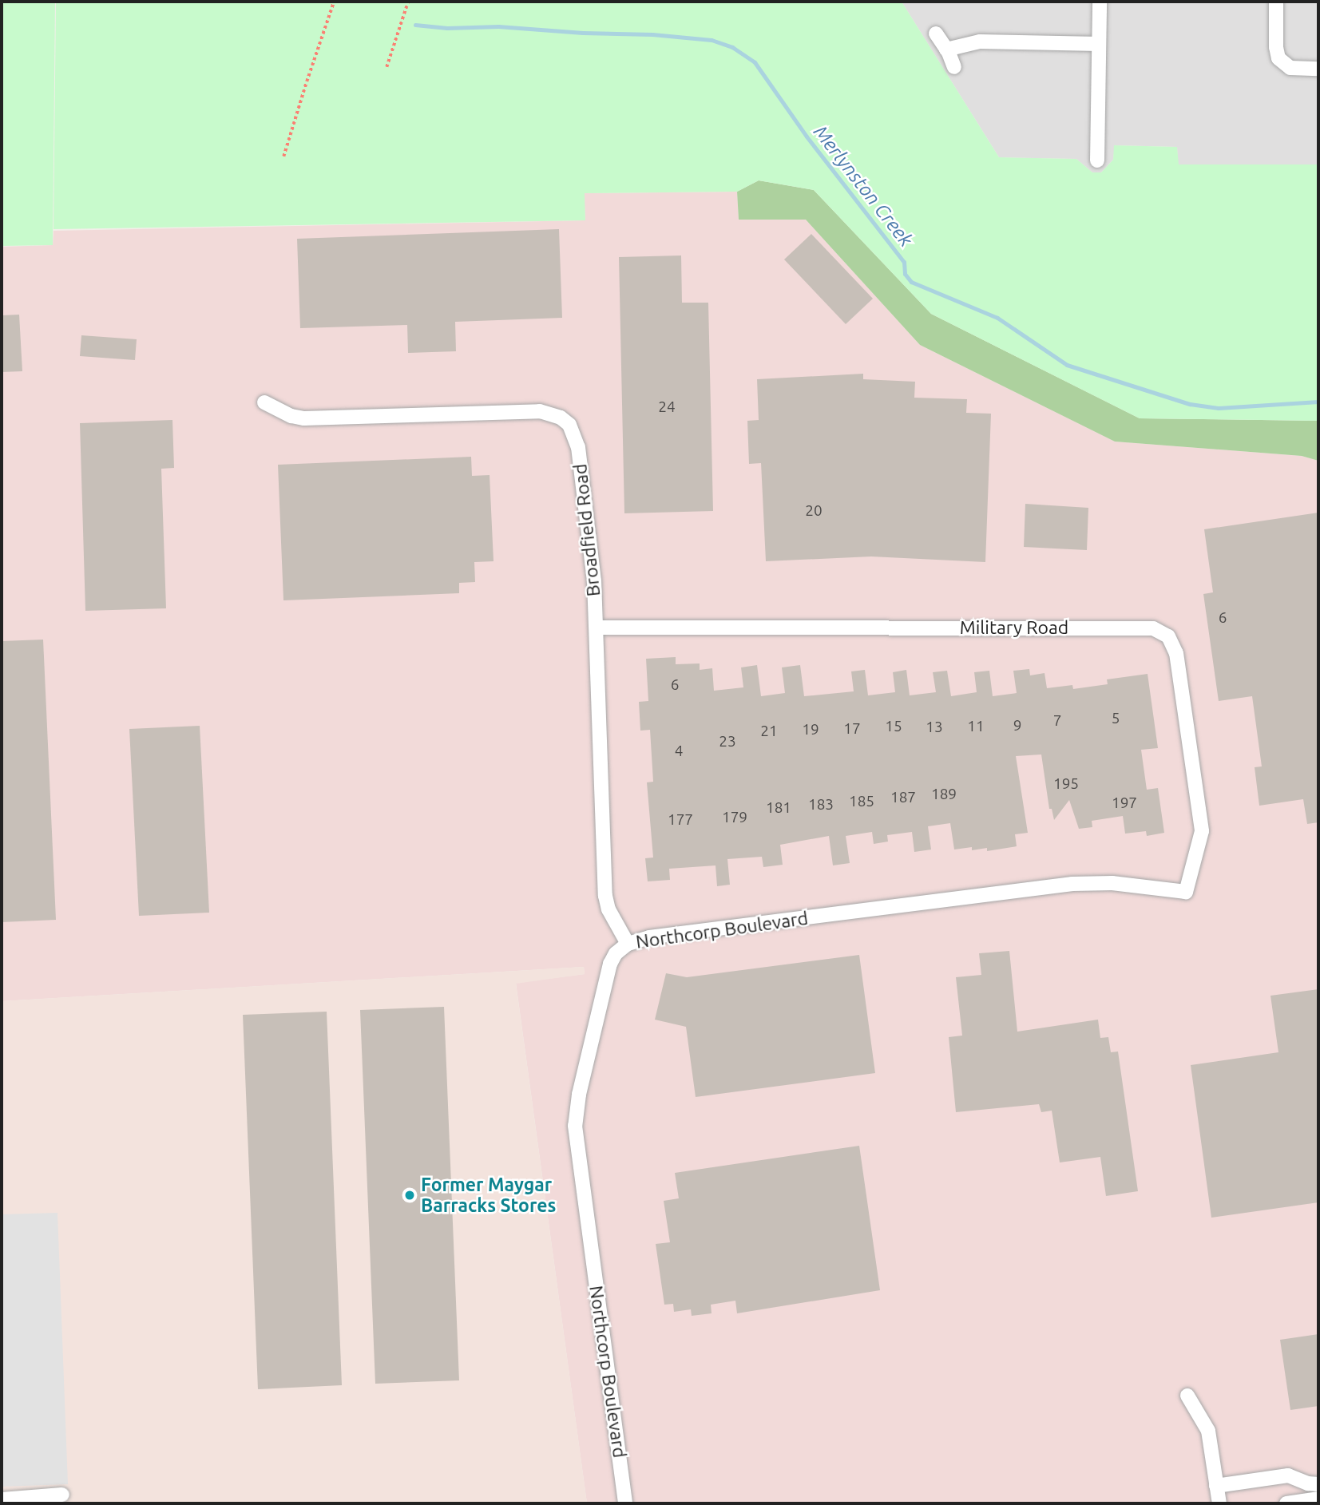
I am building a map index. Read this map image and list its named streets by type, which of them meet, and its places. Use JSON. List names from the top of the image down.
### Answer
{
  "streets": {
    "street": ["Broadfield Road", "Military Road", "Northcorp Boulevard"]
  },
  "crossings": [
    ["Broadfield Road", "Military Road"],
    ["Broadfield Road", "Northcorp Boulevard"],
    ["Military Road", "Northcorp Boulevard"]
  ],
  "water": ["Merlynston Creek"],
  "places": ["Former Maygar Barracks Stores"],
  "house_numbers": [
    "24",
    "20",
    "6",
    "6",
    "5",
    "7",
    "9",
    "15",
    "11",
    "13",
    "17",
    "19",
    "21",
    "23",
    "4",
    "195",
    "189",
    "187",
    "185",
    "197",
    "183",
    "181",
    "179",
    "177"
  ]
}
